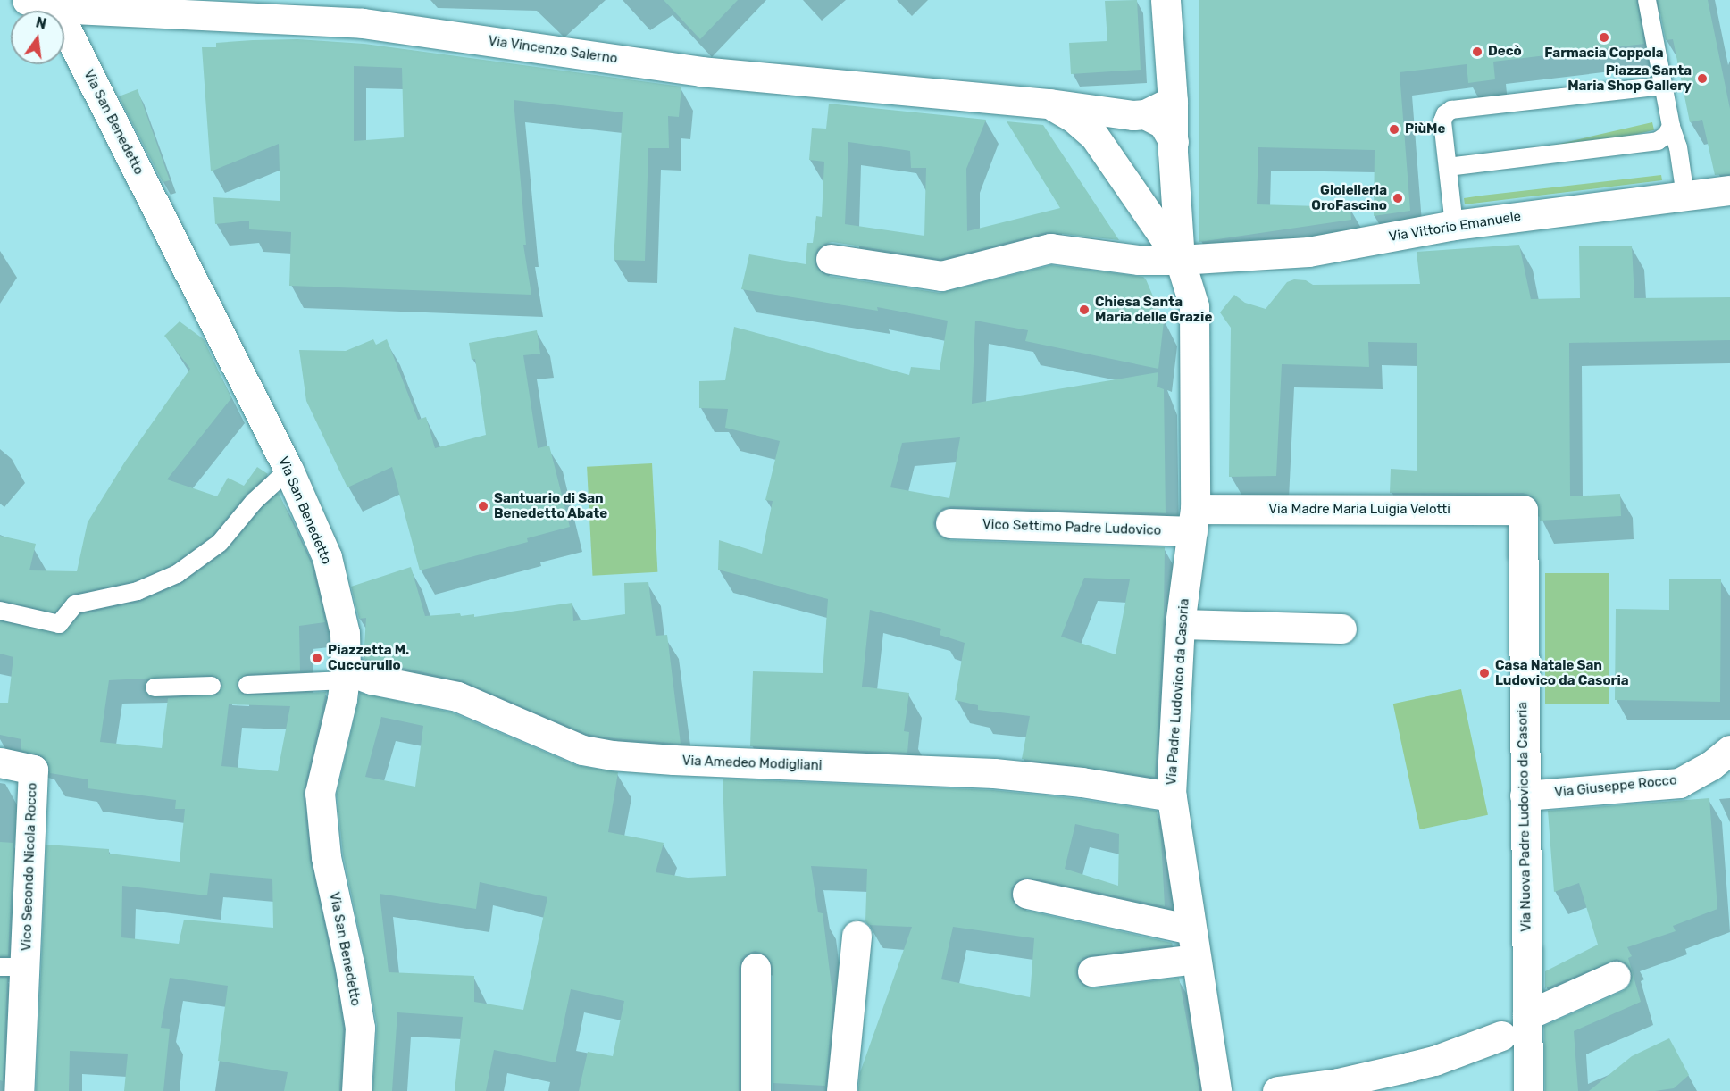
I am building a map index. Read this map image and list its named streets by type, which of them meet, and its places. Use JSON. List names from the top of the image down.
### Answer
{
  "streets": {
    "street": [
      "Via Vincenzo Salerno",
      "Via San Benedetto",
      "Via Vittorio Emanuele",
      "Via Madre Maria Luigia Velotti",
      "Vico Settimo Padre Ludovico",
      "Via Padre Ludovico da Casoria",
      "Via Amedeo Modigliani",
      "Via Giuseppe Rocco",
      "Via Nuova Padre Ludovico da Casoria",
      "Vico Secondo Nicola Rocco"
    ]
  },
  "crossings": [
    ["Via Vincenzo Salerno", "Via San Benedetto"],
    ["Via San Benedetto", "Via Amedeo Modigliani"],
    ["Via Vittorio Emanuele", "Via Padre Ludovico da Casoria"],
    ["Via Madre Maria Luigia Velotti", "Vico Settimo Padre Ludovico"],
    ["Via Madre Maria Luigia Velotti", "Via Padre Ludovico da Casoria"],
    ["Via Madre Maria Luigia Velotti", "Via Nuova Padre Ludovico da Casoria"],
    ["Vico Settimo Padre Ludovico", "Via Padre Ludovico da Casoria"],
    ["Via Padre Ludovico da Casoria", "Via Amedeo Modigliani"],
    ["Via Giuseppe Rocco", "Via Nuova Padre Ludovico da Casoria"]
  ],
  "places": [
    "Farmacia Coppola",
    "Decò",
    "Piazza Santa Maria Shop Gallery",
    "PiùMe",
    "Gioielleria OroFascino",
    "Chiesa Santa Maria delle Grazie",
    "Santuario di San Benedetto Abate",
    "Piazzetta M. Cuccurullo",
    "Casa Natale San Ludovico da Casoria"
  ],
  "north": "top"
}
